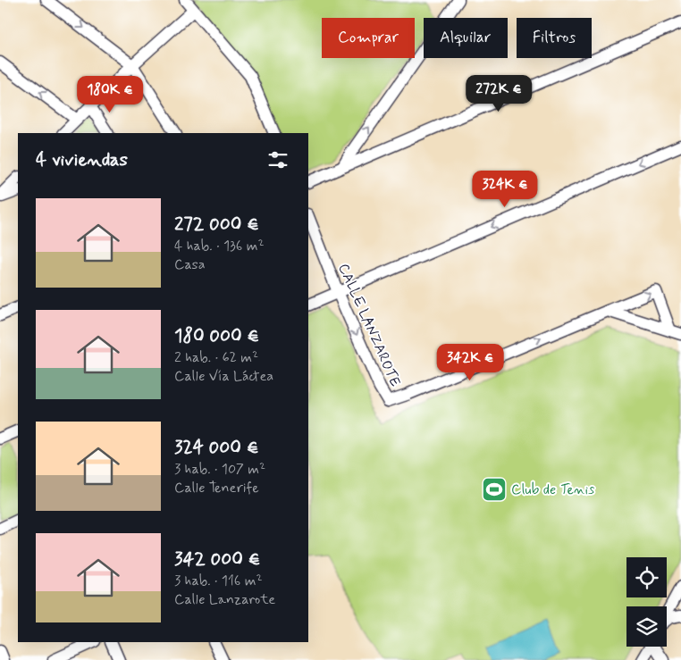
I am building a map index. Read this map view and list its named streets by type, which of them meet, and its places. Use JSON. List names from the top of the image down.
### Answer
{
  "streets": {
    "street": ["CALLE LANZAROTE"]
  },
  "places": {
    "sports": ["Club de Tenis"]
  },
  "page": {
    "chip": ["Comprar", "Alquilar", "Filtros"],
    "price": [
      "272K €",
      "180K €",
      "324K €",
      "342K €"
    ],
    "heading": "4 viviendas",
    "list": [
      {
        "name": "272 000 €",
        "note": "4 hab. · 136 m² · Casa"
      },
      {
        "name": "180 000 €",
        "note": "2 hab. · 62 m² · Calle Vía Láctea"
      },
      {
        "name": "324 000 €",
        "note": "3 hab. · 107 m² · Calle Tenerife"
      },
      {
        "name": "342 000 €",
        "note": "3 hab. · 116 m² · Calle Lanzarote"
      }
    ]
  }
}
